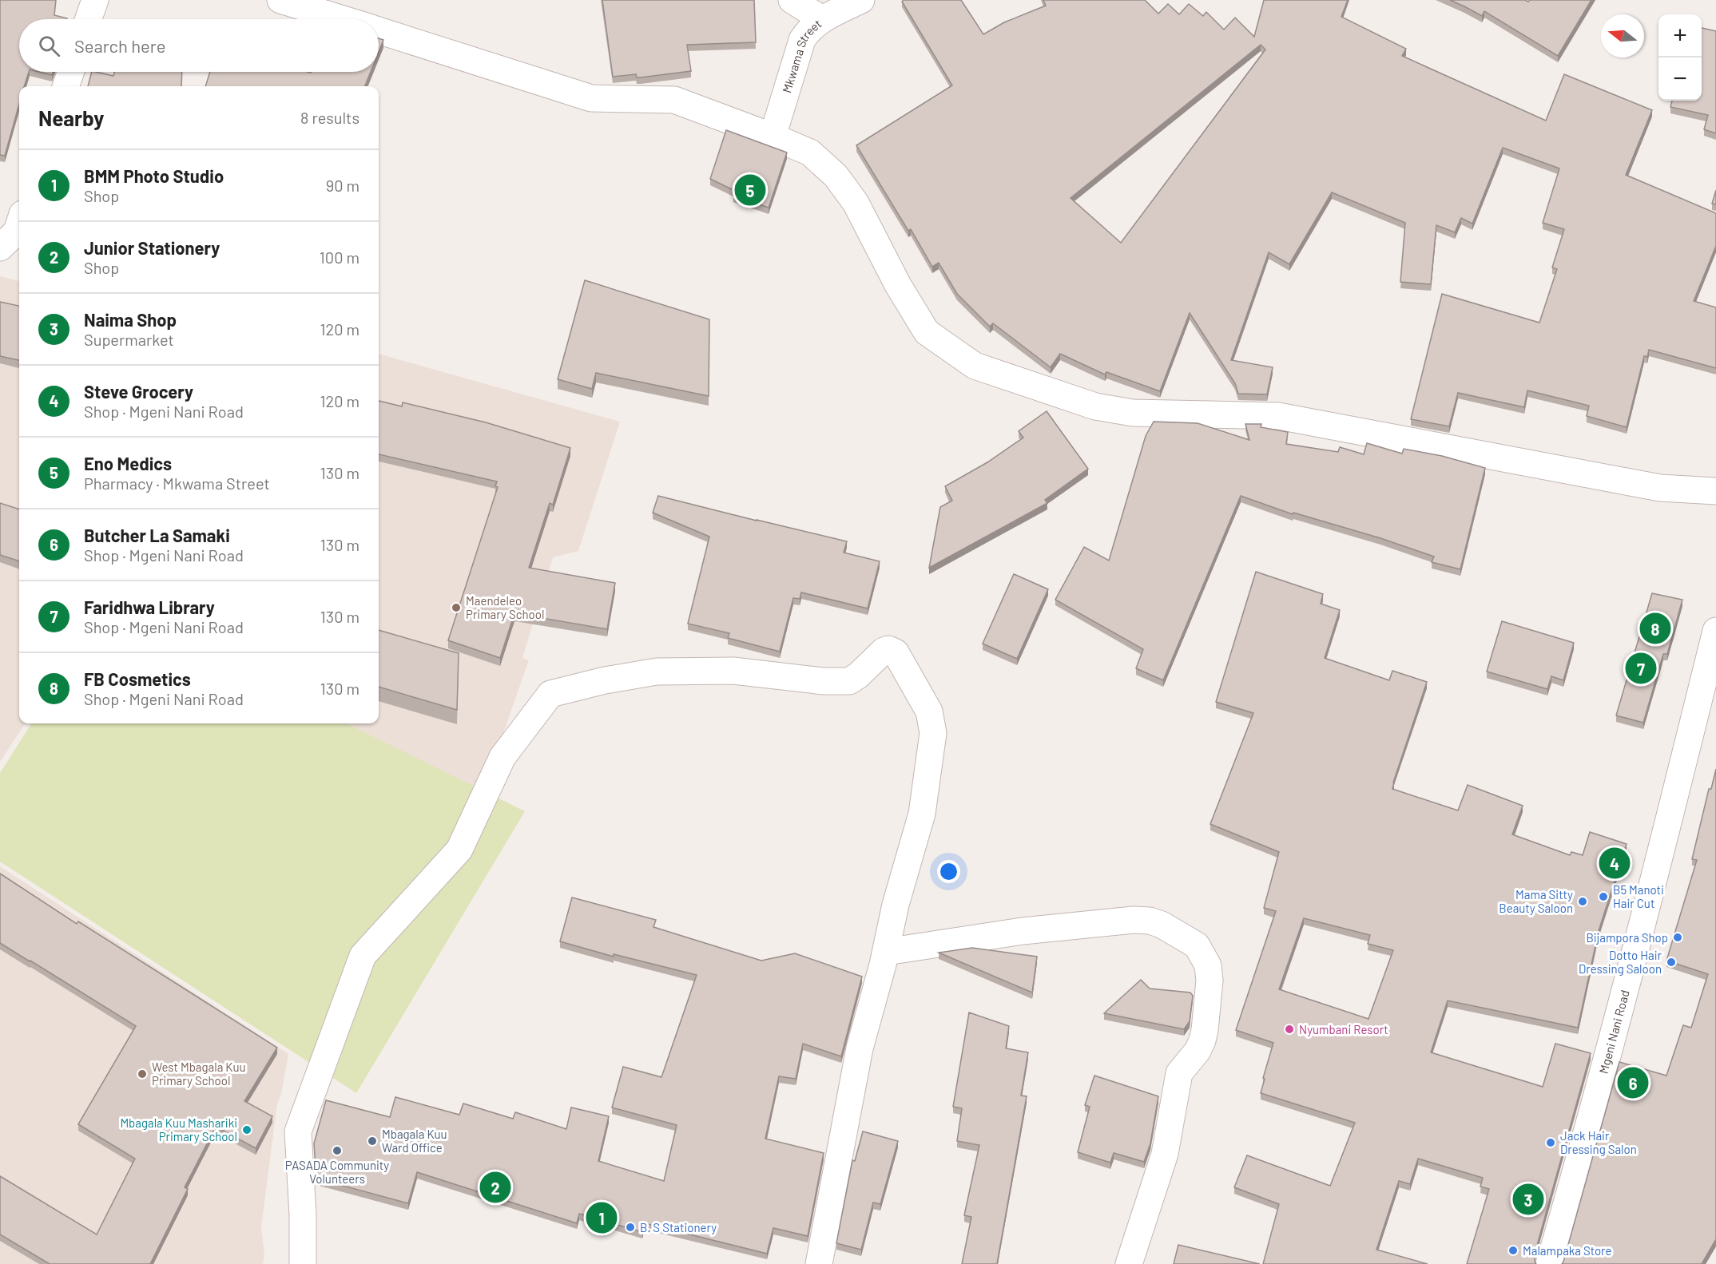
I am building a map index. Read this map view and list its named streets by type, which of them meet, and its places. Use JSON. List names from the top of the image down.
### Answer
{
  "streets": {
    "street": ["Mkwama Street", "Mgeni Nani Road"]
  },
  "places": [
    "Maendeleo Primary School",
    "B5 Manoti Hair Cut",
    "Mama Sitty Beauty Saloon",
    "Bijampora Shop",
    "Dotto Hair Dressing Saloon",
    "Nyumbani Resort",
    "West Mbagala Kuu Primary School",
    "Mbagala Kuu Mashariki Primary School",
    "Mbagala Kuu Ward Office",
    "Jack Hair Dressing Salon",
    "PASADA Community Volunteers",
    "B. S Stationery",
    "Malampaka Store"
  ],
  "north": "left",
  "page": {
    "map_buttons": ["+", "−"],
    "search": "Search here",
    "heading": ["Nearby", "8 results"],
    "list": [
      {
        "mark": "1",
        "name": "BMM Photo Studio",
        "note": "Shop",
        "value": "90 m"
      },
      {
        "mark": "2",
        "name": "Junior Stationery",
        "note": "Shop",
        "value": "100 m"
      },
      {
        "mark": "3",
        "name": "Naima Shop",
        "note": "Supermarket",
        "value": "120 m"
      },
      {
        "mark": "4",
        "name": "Steve Grocery",
        "note": "Shop · Mgeni Nani Road",
        "value": "120 m"
      },
      {
        "mark": "5",
        "name": "Eno Medics",
        "note": "Pharmacy · Mkwama Street",
        "value": "130 m"
      },
      {
        "mark": "6",
        "name": "Butcher La Samaki",
        "note": "Shop · Mgeni Nani Road",
        "value": "130 m"
      },
      {
        "mark": "7",
        "name": "Faridhwa Library",
        "note": "Shop · Mgeni Nani Road",
        "value": "130 m"
      },
      {
        "mark": "8",
        "name": "FB Cosmetics",
        "note": "Shop · Mgeni Nani Road",
        "value": "130 m"
      }
    ],
    "pins": [
      "5",
      "8",
      "7",
      "4",
      "6",
      "2",
      "3",
      "1"
    ]
  }
}
